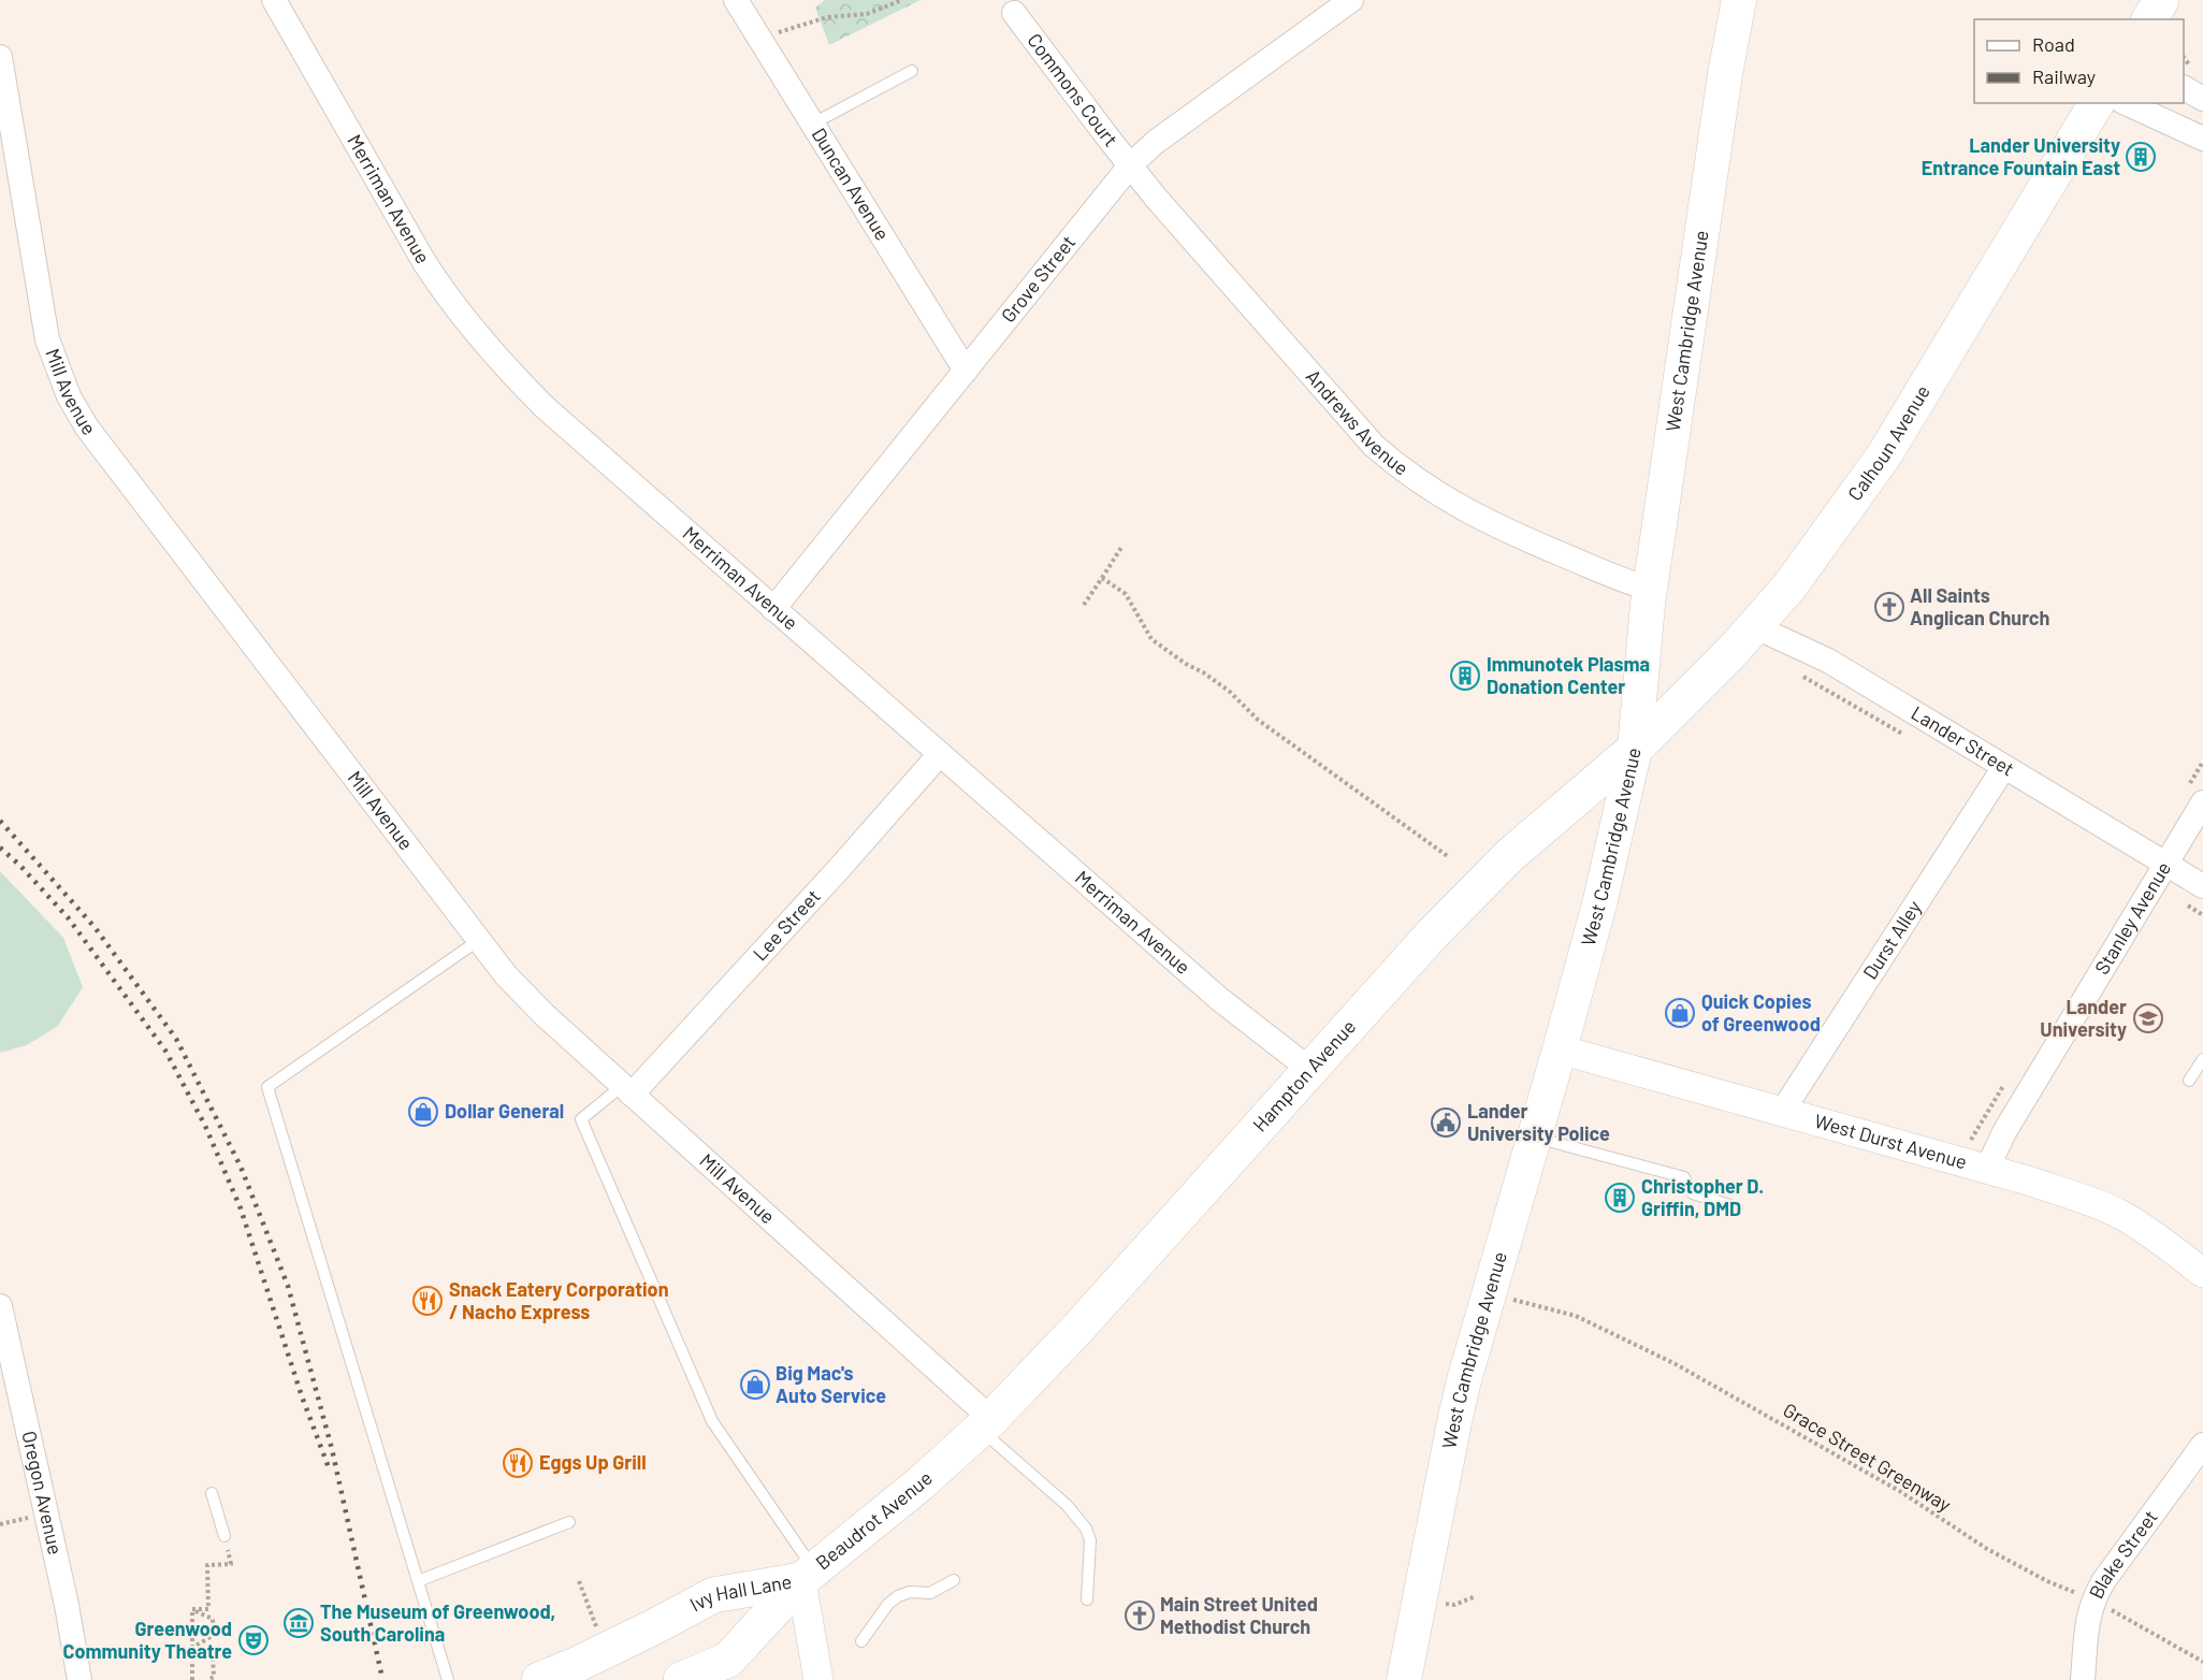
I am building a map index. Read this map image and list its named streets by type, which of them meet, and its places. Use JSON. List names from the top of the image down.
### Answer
{
  "streets": {
    "main road": [
      "West Cambridge Avenue",
      "Calhoun Avenue",
      "Hampton Avenue",
      "Beaudrot Avenue",
      "Ivy Hall Lane"
    ],
    "street": [
      "Commons Court",
      "Duncan Avenue",
      "Merriman Avenue",
      "Grove Street",
      "Mill Avenue",
      "Andrews Avenue",
      "Lander Street",
      "Stanley Avenue",
      "Lee Street",
      "Durst Alley",
      "West Durst Avenue",
      "Oregon Avenue",
      "Blake Street"
    ],
    "path": ["Grace Street Greenway"]
  },
  "crossings": [
    ["Commons Court", "Grove Street"],
    ["Commons Court", "Andrews Avenue"],
    ["Duncan Avenue", "Grove Street"],
    ["Merriman Avenue", "Grove Street"],
    ["Merriman Avenue", "Lee Street"],
    ["Merriman Avenue", "Hampton Avenue"],
    ["Grove Street", "Andrews Avenue"],
    ["West Cambridge Avenue", "Andrews Avenue"],
    ["West Cambridge Avenue", "Calhoun Avenue"],
    ["West Cambridge Avenue", "Hampton Avenue"],
    ["West Cambridge Avenue", "West Durst Avenue"],
    ["Mill Avenue", "Lee Street"],
    ["Mill Avenue", "Hampton Avenue"],
    ["Mill Avenue", "Beaudrot Avenue"],
    ["Calhoun Avenue", "Lander Street"],
    ["Calhoun Avenue", "Hampton Avenue"],
    ["Lander Street", "Stanley Avenue"],
    ["Lander Street", "Durst Alley"],
    ["Stanley Avenue", "West Durst Avenue"],
    ["Durst Alley", "West Durst Avenue"],
    ["Hampton Avenue", "Beaudrot Avenue"],
    ["Grace Street Greenway", "Blake Street"],
    ["Beaudrot Avenue", "Ivy Hall Lane"]
  ],
  "places": {
    "building": ["Lander University Entrance Fountain East", "Immunotek Plasma Donation Center", "Christopher D. Griffin, DMD"],
    "church": ["All Saints Anglican Church", "Main Street United Methodist Church"],
    "shop": ["Quick Copies of Greenwood", "Dollar General", "Big Mac's Auto Service"],
    "school or university": ["Lander University"],
    "public building": ["Lander University Police"],
    "restaurant": ["Snack Eatery Corporation / Nacho Express", "Eggs Up Grill"],
    "museum": ["The Museum of Greenwood, South Carolina"],
    "theatre": ["Greenwood Community Theatre"]
  },
  "legend": ["Road", "Railway"]
}
